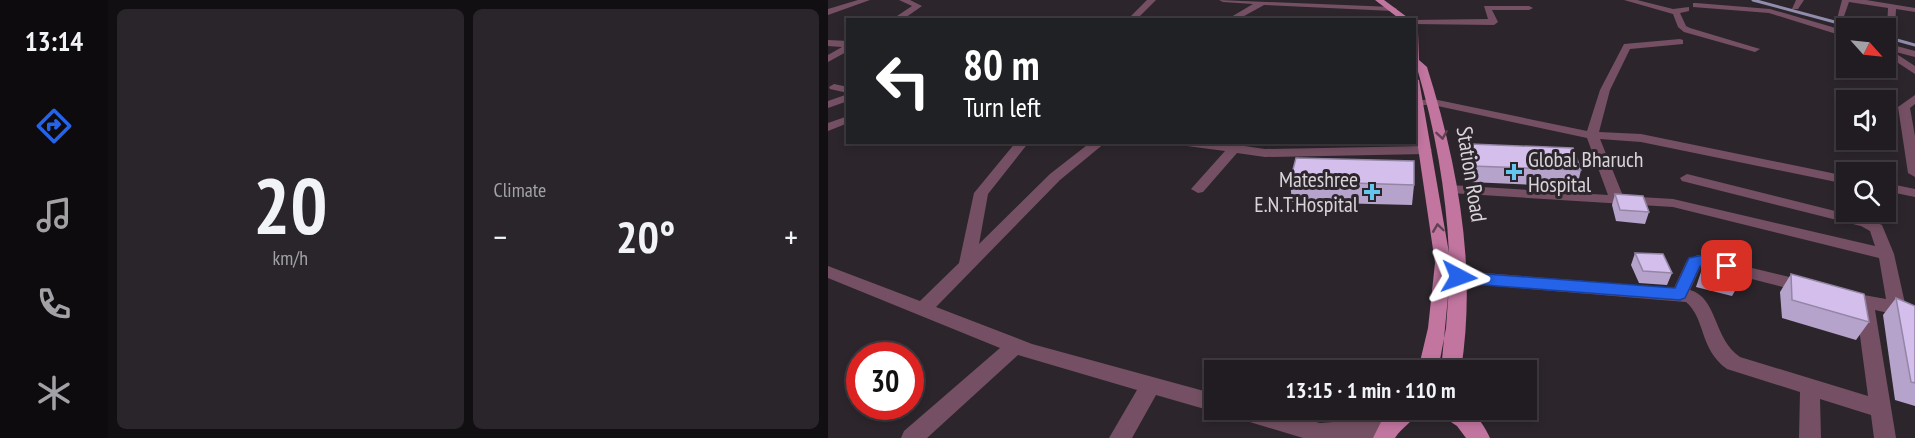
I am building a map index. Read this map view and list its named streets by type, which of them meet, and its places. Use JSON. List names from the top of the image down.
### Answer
{
  "streets": {
    "main road": ["Station Road"]
  },
  "places": {
    "health": ["Global Bharuch Hospital", "Mateshree E.N.T.Hospital"]
  },
  "north": "bottom right",
  "page": {
    "tabs": "13:14",
    "tile": [
      ["20", "km/h"],
      "Climate"
    ],
    "turn": ["80 m", "Turn left"],
    "heat": ["−", "20°", "+"],
    "limit": "30",
    "trip": "13:15 · 1 min · 110 m"
  }
}
